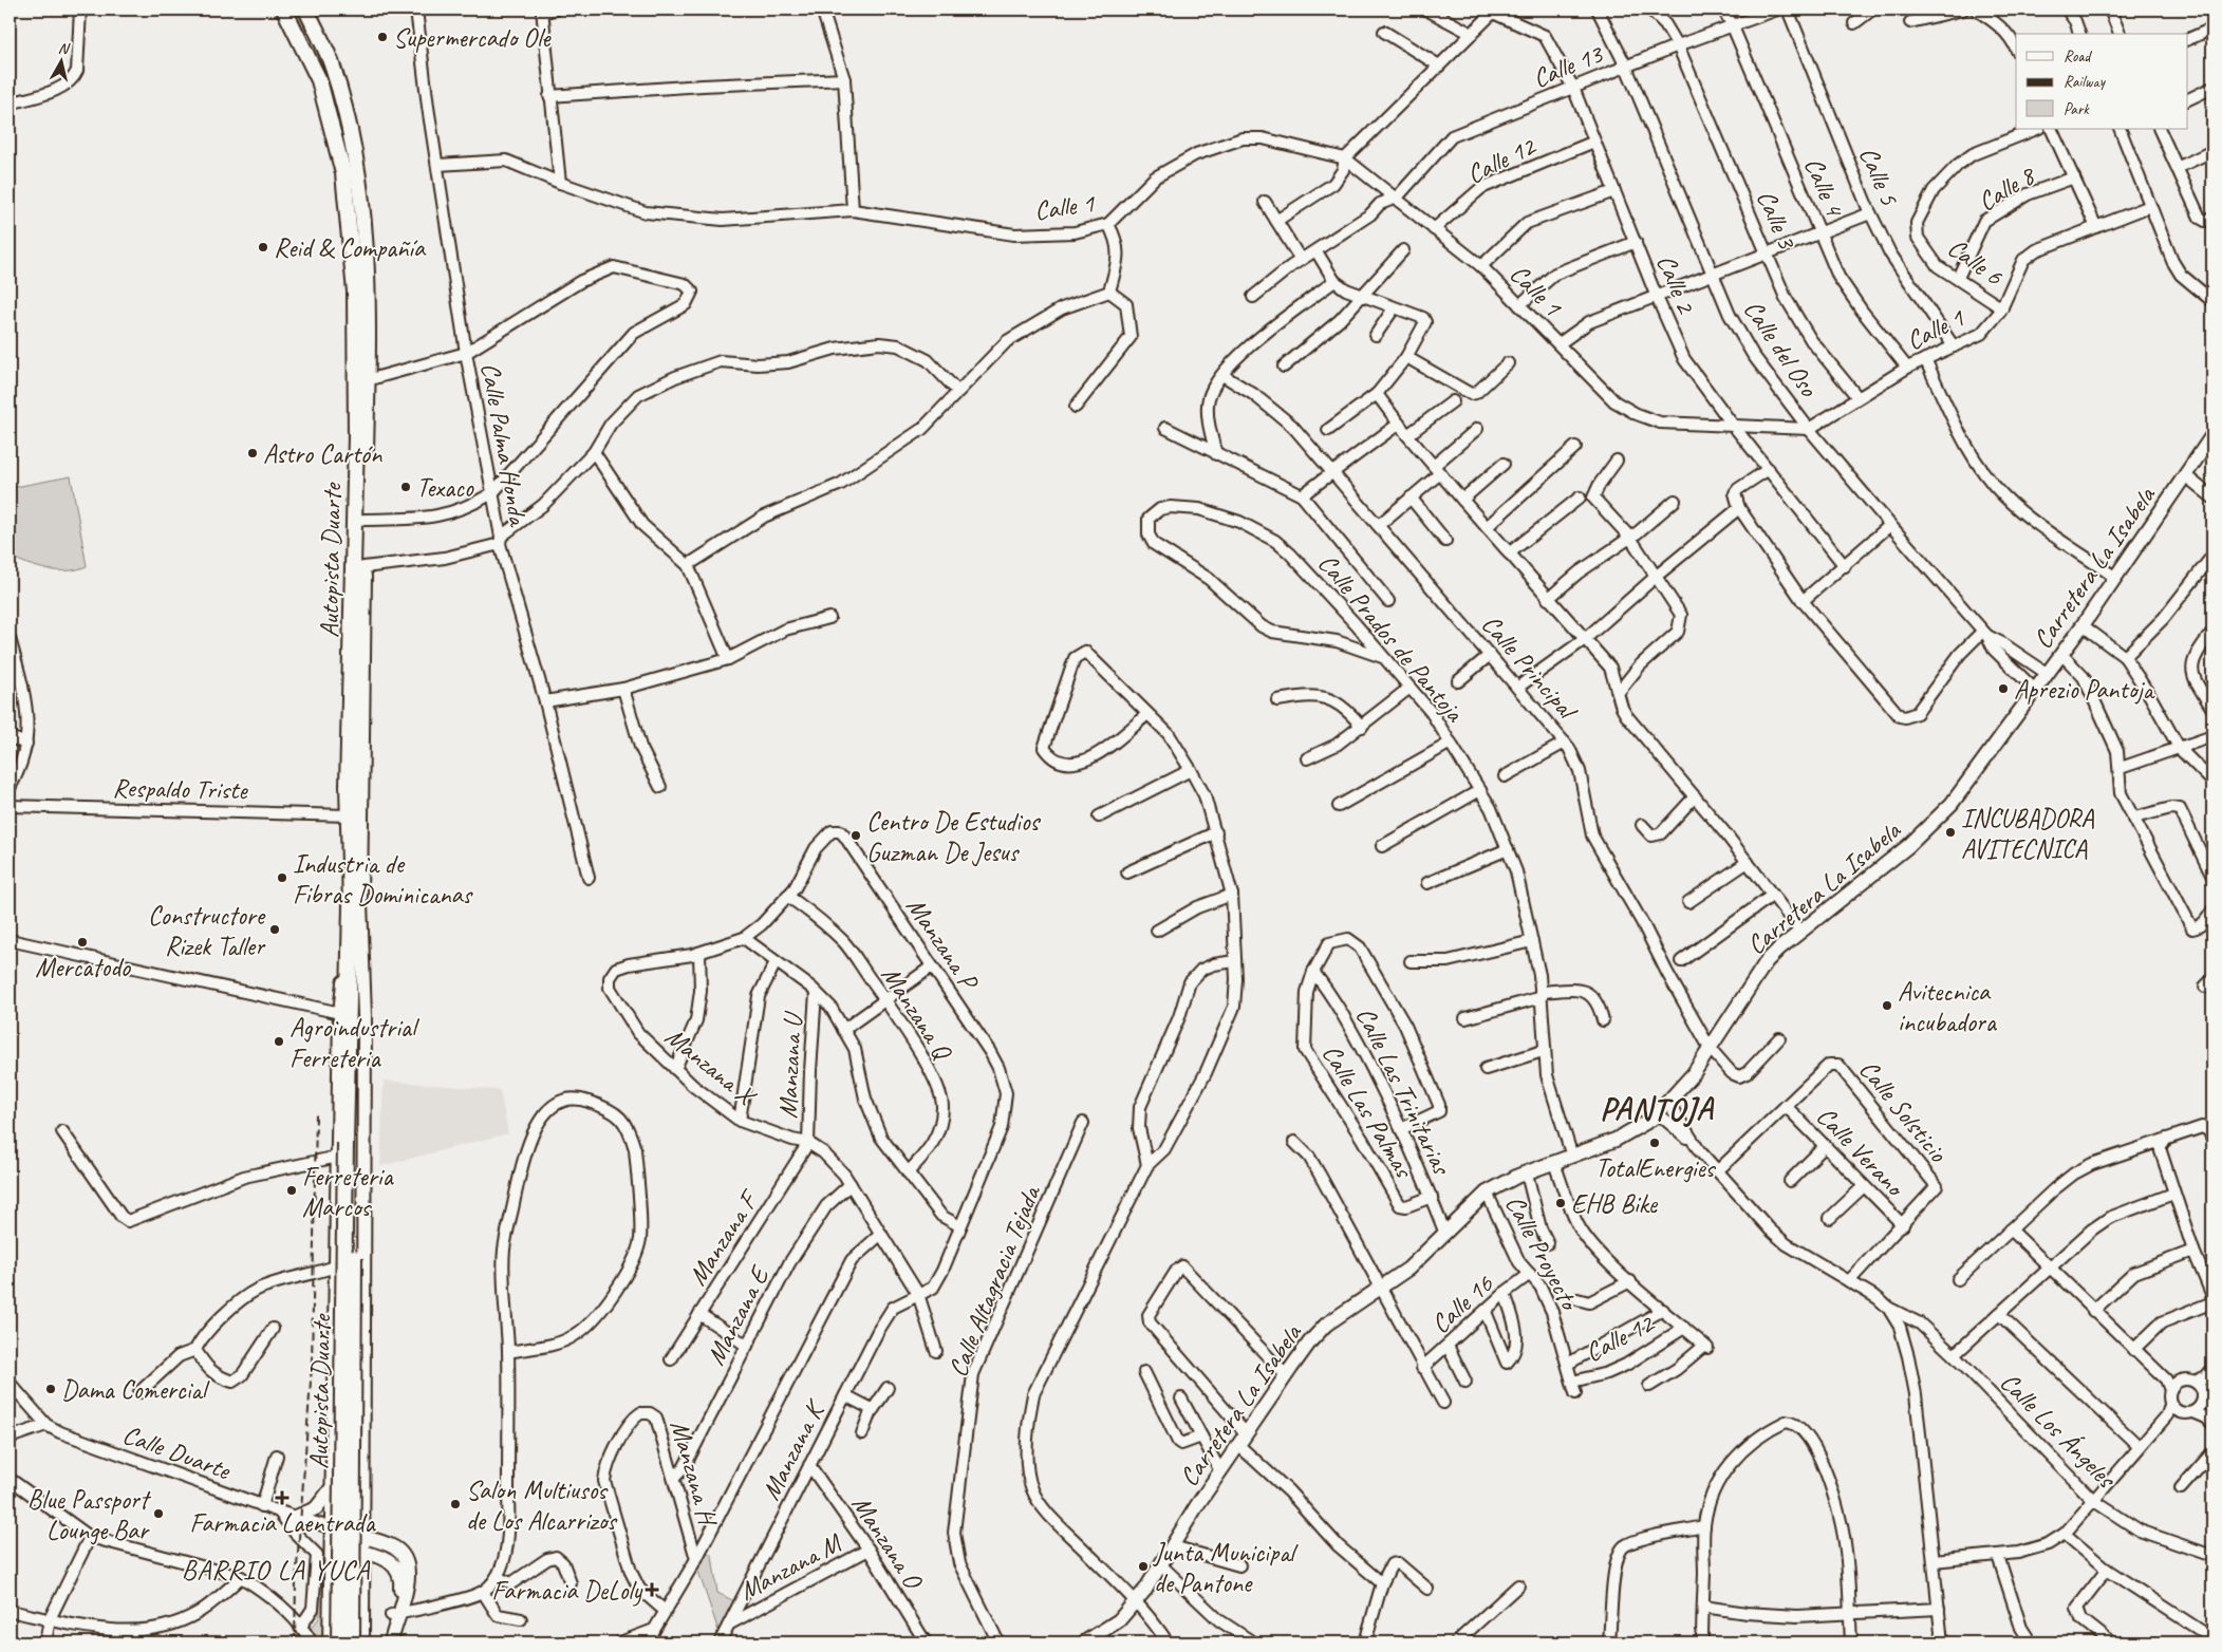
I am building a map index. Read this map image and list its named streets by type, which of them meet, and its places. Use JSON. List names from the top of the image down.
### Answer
{
  "streets": {
    "highway": ["Autopista Duarte"],
    "main road": ["Carretera La Isabela"],
    "street": [
      "Calle 13",
      "Calle 12",
      "Calle 5",
      "Calle 4",
      "Calle 8",
      "Calle 1",
      "Calle 3",
      "Calle 6",
      "Calle 2",
      "Calle del Oso",
      "Calle Palma Honda",
      "Calle Prados de Pantoja",
      "Calle Principal",
      "Respaldo Triste",
      "Manzana P",
      "Manzana Q",
      "Manzana X",
      "Manzana U",
      "Calle Las Trinitarias",
      "Calle Las Palmas",
      "Calle Solsticio",
      "Calle Verano",
      "Manzana F",
      "Calle Proyecto",
      "Calle Altagracia Tejada",
      "Calle 16",
      "Manzana E",
      "Calle Los Ángeles",
      "Calle Duarte",
      "Manzana K",
      "Manzana H",
      "Manzana O",
      "Manzana M"
    ]
  },
  "crossings": [
    ["Calle 13", "Calle 4"],
    ["Calle 13", "Calle 1"],
    ["Calle 13", "Calle 3"],
    ["Calle 13", "Calle 2"],
    ["Calle 13", "Calle del Oso"],
    ["Calle 12", "Calle 1"],
    ["Calle 12", "Calle 2"],
    ["Calle 12", "Calle Proyecto"],
    ["Calle 5", "Calle 1"],
    ["Calle 4", "Calle 1"],
    ["Calle 8", "Calle 6"],
    ["Calle 1", "Calle 3"],
    ["Calle 1", "Calle 6"],
    ["Calle 1", "Calle 2"],
    ["Calle 1", "Calle del Oso"],
    ["Calle 1", "Calle Palma Honda"],
    ["Calle del Oso", "Carretera La Isabela"],
    ["Autopista Duarte", "Respaldo Triste"],
    ["Carretera La Isabela", "Calle Prados de Pantoja"],
    ["Carretera La Isabela", "Calle Principal"],
    ["Carretera La Isabela", "Calle Las Trinitarias"],
    ["Carretera La Isabela", "Calle Proyecto"],
    ["Manzana P", "Manzana Q"],
    ["Manzana P", "Manzana X"],
    ["Manzana P", "Manzana K"],
    ["Manzana X", "Manzana U"],
    ["Manzana X", "Manzana F"],
    ["Manzana U", "Manzana F"],
    ["Calle Las Trinitarias", "Calle Las Palmas"],
    ["Calle Solsticio", "Calle Verano"],
    ["Calle Solsticio", "Calle Los Ángeles"],
    ["Calle Proyecto", "Calle 16"],
    ["Manzana E", "Manzana H"],
    ["Manzana K", "Manzana O"],
    ["Manzana K", "Manzana M"],
    ["Manzana O", "Manzana M"]
  ],
  "districts": ["PANTOJA", "BARRIO LA YUCA"],
  "places": {
    "other": [
      "Supermercado Ole",
      "Reid & Compañía",
      "Astro Cartón",
      "Texaco",
      "Aprezio Pantoja",
      "INCUBADORA AVITECNICA",
      "Centro De Estudios Guzman De Jesus",
      "Industria de Fibras Dominicanas",
      "Constructore Rizek Taller",
      "Mercatodo",
      "Avitecnica incubadora",
      "Agroindustrial Ferreteria",
      "TotalEnergies",
      "Ferreteria Marcos",
      "EHB Bike",
      "Dama Comercial",
      "Salon Multiusos de Los Alcarrizos",
      "Blue Passport Lounge Bar",
      "Junta Municipal de Pantone"
    ],
    "health": ["Farmacia Laentrada", "Farmacia DeLoly"]
  },
  "legend": ["Road", "Railway", "Park"],
  "north": "top"
}
